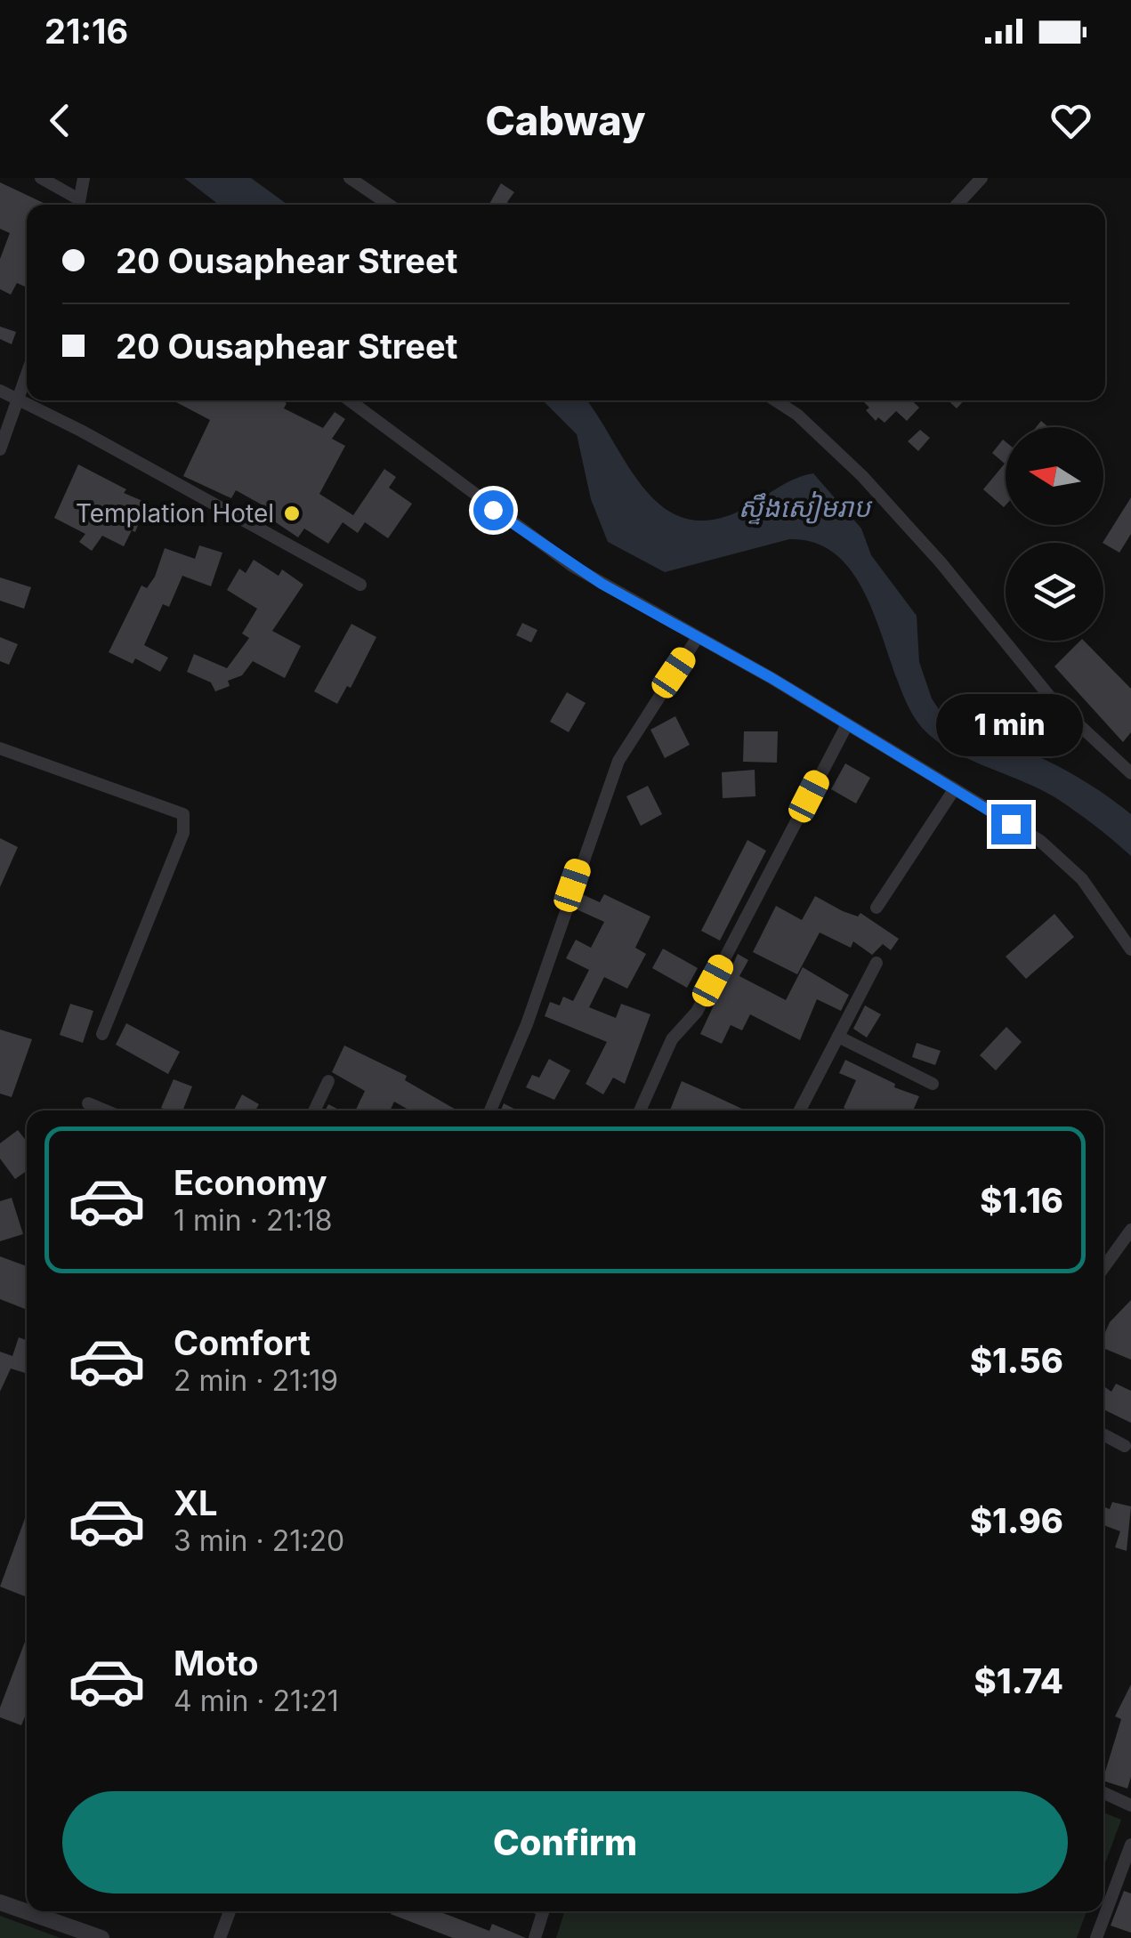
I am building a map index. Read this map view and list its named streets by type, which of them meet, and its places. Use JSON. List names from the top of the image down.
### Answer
{
  "water": ["ស្ទឹងសៀមរាប"],
  "places": ["Templation Hotel"],
  "north": "left",
  "page": {
    "status": "21:16",
    "header": "Cabway",
    "banner": ["20 Ousaphear Street", "20 Ousaphear Street"],
    "bubble": "1 min",
    "list": [
      {
        "name": "Economy",
        "note": "1 min · 21:18",
        "value": "$1.16"
      },
      {
        "name": "Comfort",
        "note": "2 min · 21:19",
        "value": "$1.56"
      },
      {
        "name": "XL",
        "note": "3 min · 21:20",
        "value": "$1.96"
      },
      {
        "name": "Moto",
        "note": "4 min · 21:21",
        "value": "$1.74"
      }
    ],
    "buttons": "Confirm"
  }
}
